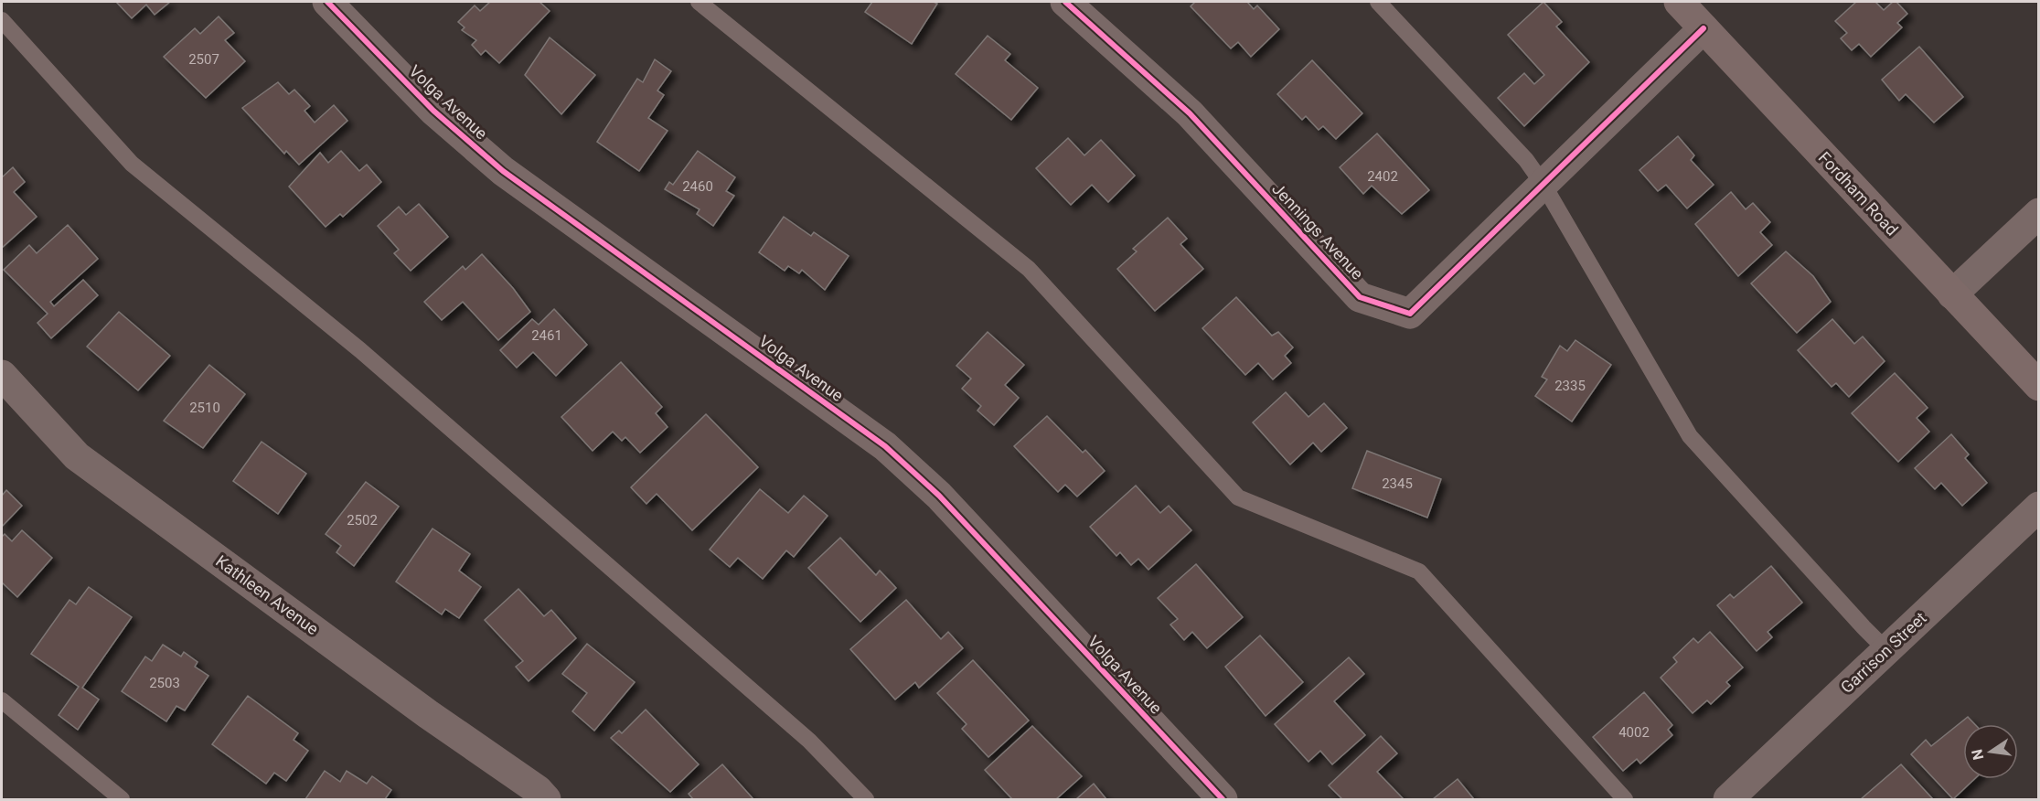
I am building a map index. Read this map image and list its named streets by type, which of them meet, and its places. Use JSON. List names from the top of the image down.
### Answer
{
  "streets": {
    "street": [
      "Volga Avenue",
      "Fordham Road",
      "Jennings Avenue",
      "Kathleen Avenue",
      "Garrison Street"
    ]
  },
  "crossings": [
    ["Fordham Road", "Jennings Avenue"]
  ],
  "house_numbers": [
    "2507",
    "2402",
    "2460",
    "2461",
    "2335",
    "2510",
    "2345",
    "2502",
    "2503",
    "4002"
  ],
  "north": "left"
}
